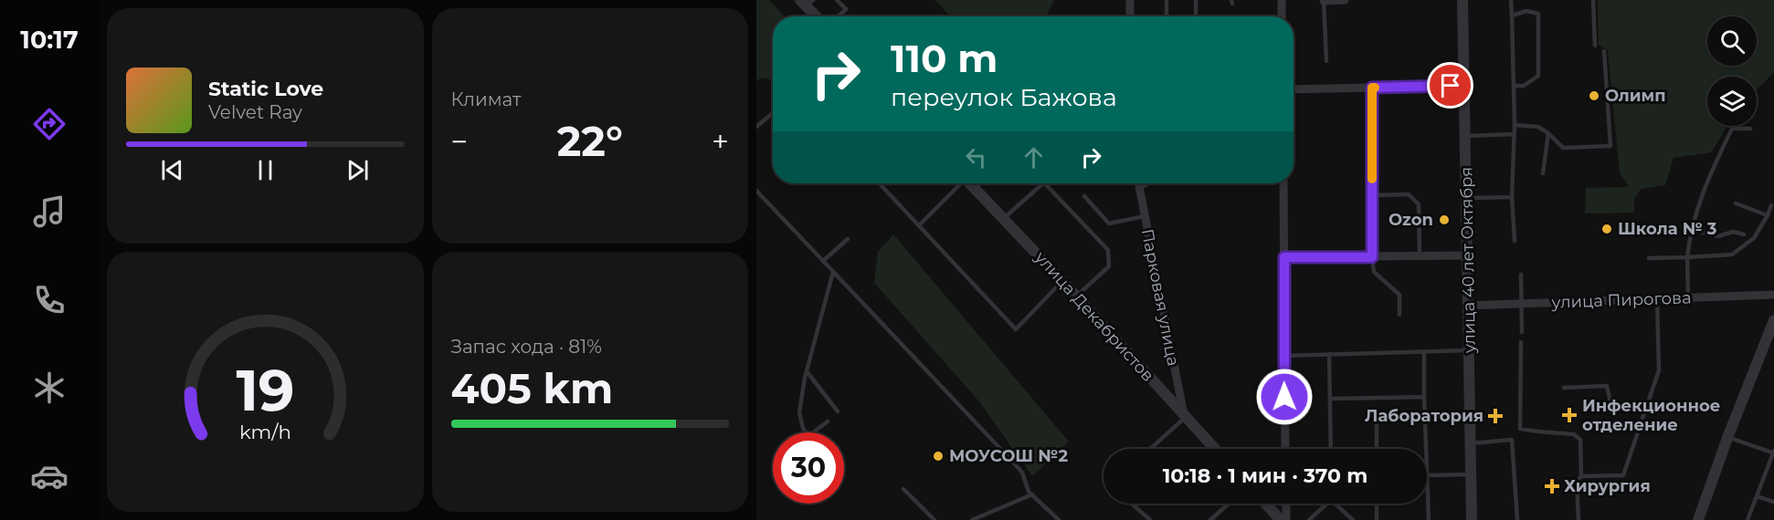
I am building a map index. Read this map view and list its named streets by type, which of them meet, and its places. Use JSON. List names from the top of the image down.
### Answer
{
  "streets": {
    "street": [
      "улица 40 лет Октября",
      "Парковая улица",
      "улица Пирогова",
      "улица Декабристов"
    ]
  },
  "crossings": [
    ["улица 40 лет Октября", "улица Пирогова"],
    ["Парковая улица", "улица Декабристов"]
  ],
  "places": {
    "other": [
      "Олимп",
      "Ozon",
      "Школа № 3",
      "МОУСОШ №2"
    ],
    "health": ["Инфекционное отделение", "Лаборатория", "Хирургия"]
  },
  "page": {
    "tabs": "10:17",
    "tile": [
      "Климат",
      ["Запас хода · 81%", "405 km"]
    ],
    "turn": ["110 m", "переулок Бажова"],
    "song": ["Static Love", "Velvet Ray"],
    "heat": ["−", "22°", "+"],
    "limit": "30",
    "trip": "10:18 · 1 мин · 370 m",
    "gauge": ["19", "km/h"]
  }
}
